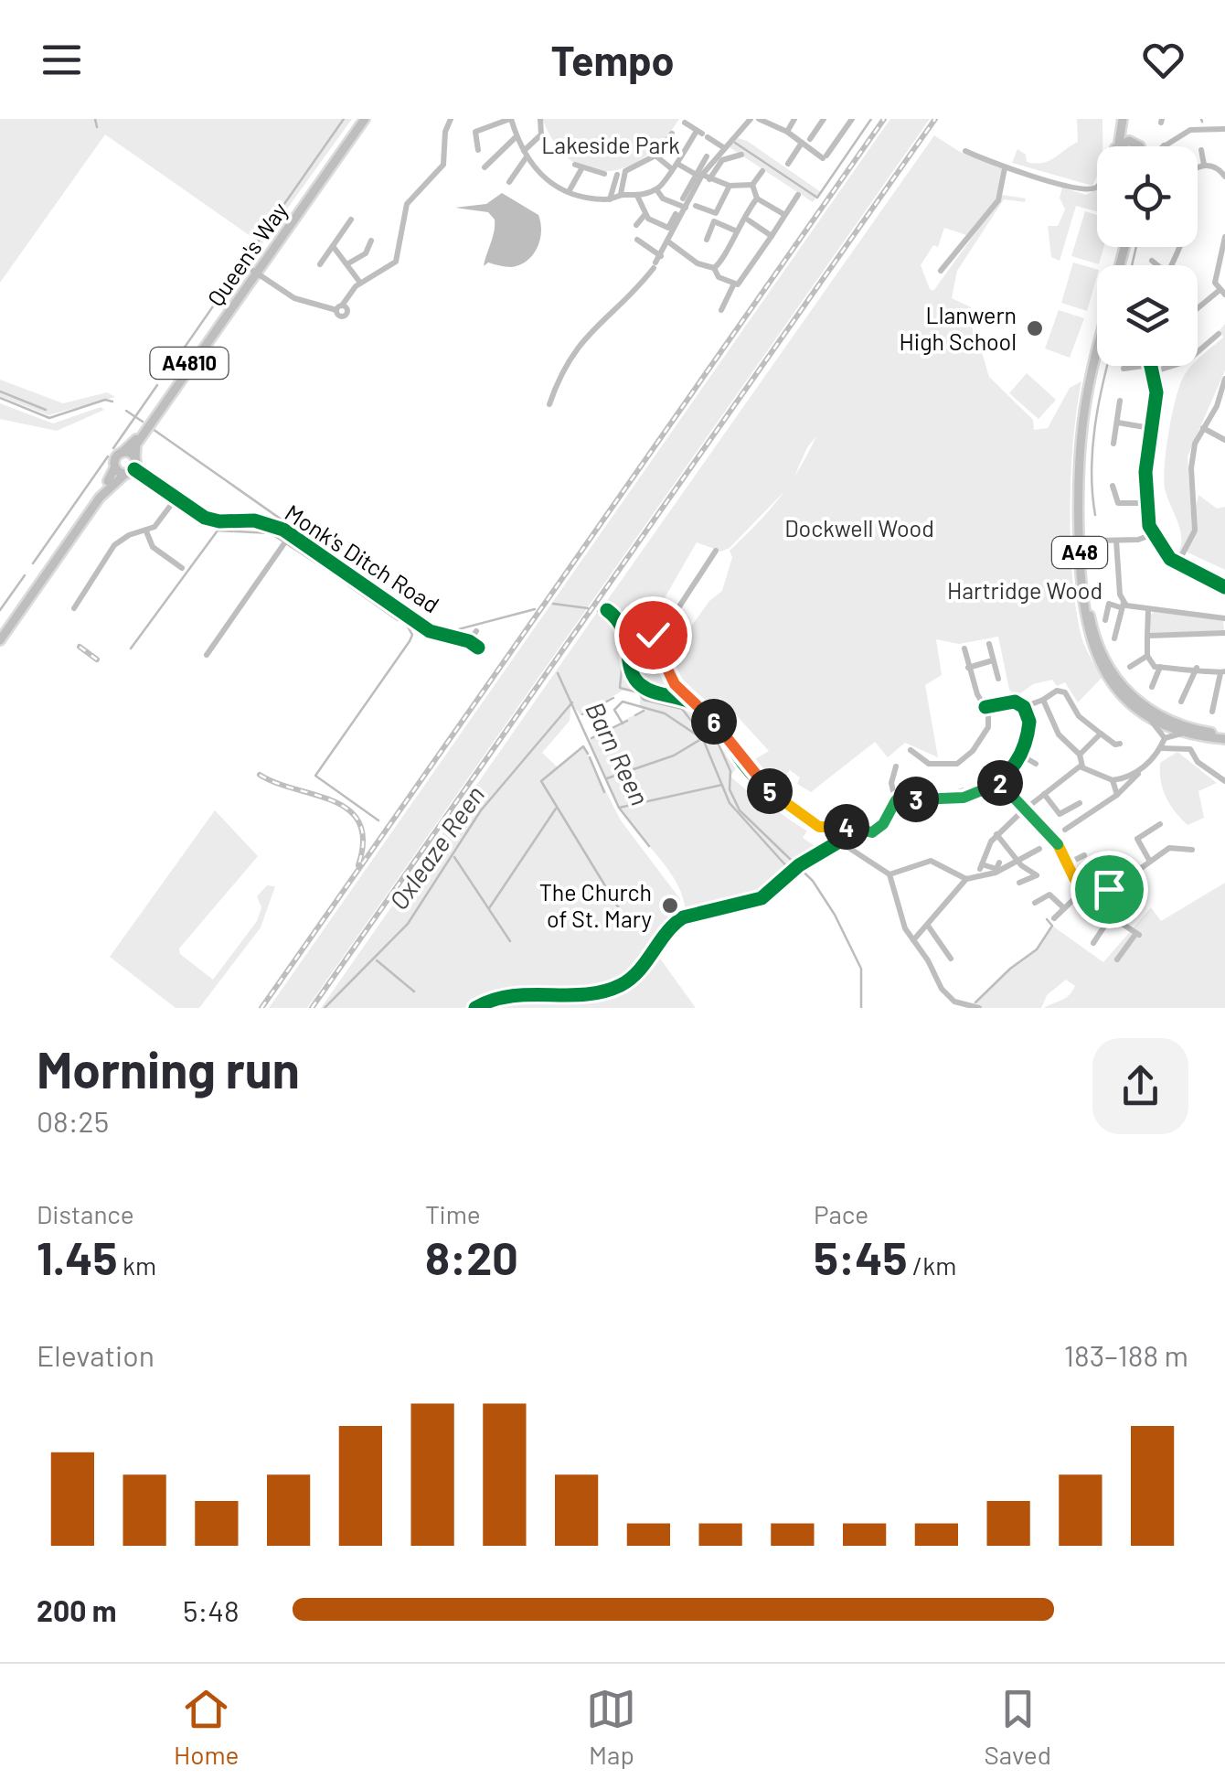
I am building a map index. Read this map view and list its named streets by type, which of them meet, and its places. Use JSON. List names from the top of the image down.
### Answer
{
  "streets": {
    "main road": ["Queen's Way", "A4810", "A48"],
    "street": ["Monk's Ditch Road"]
  },
  "crossings": [
    ["Queen's Way", "Monk's Ditch Road"]
  ],
  "water": ["Barn Reen", "Oxleaze Reen"],
  "parks": ["Lakeside Park", "Dockwell Wood", "Hartridge Wood"],
  "places": ["Llanwern High School", "The Church of St. Mary"],
  "page": {
    "header": "Tempo",
    "pins": [
      "6",
      "2",
      "5",
      "3",
      "4"
    ],
    "heading": ["Morning run", "08:25"],
    "stats": [
      ["Distance", "1.45 km"],
      ["Time", "8:20"],
      ["Pace", "5:45 /km"]
    ],
    "chart": ["Elevation", "183–188 m"],
    "list": [
      {
        "name": "200 m",
        "note": "5:48"
      }
    ],
    "tabs": ["Home", "Map", "Saved"]
  }
}
